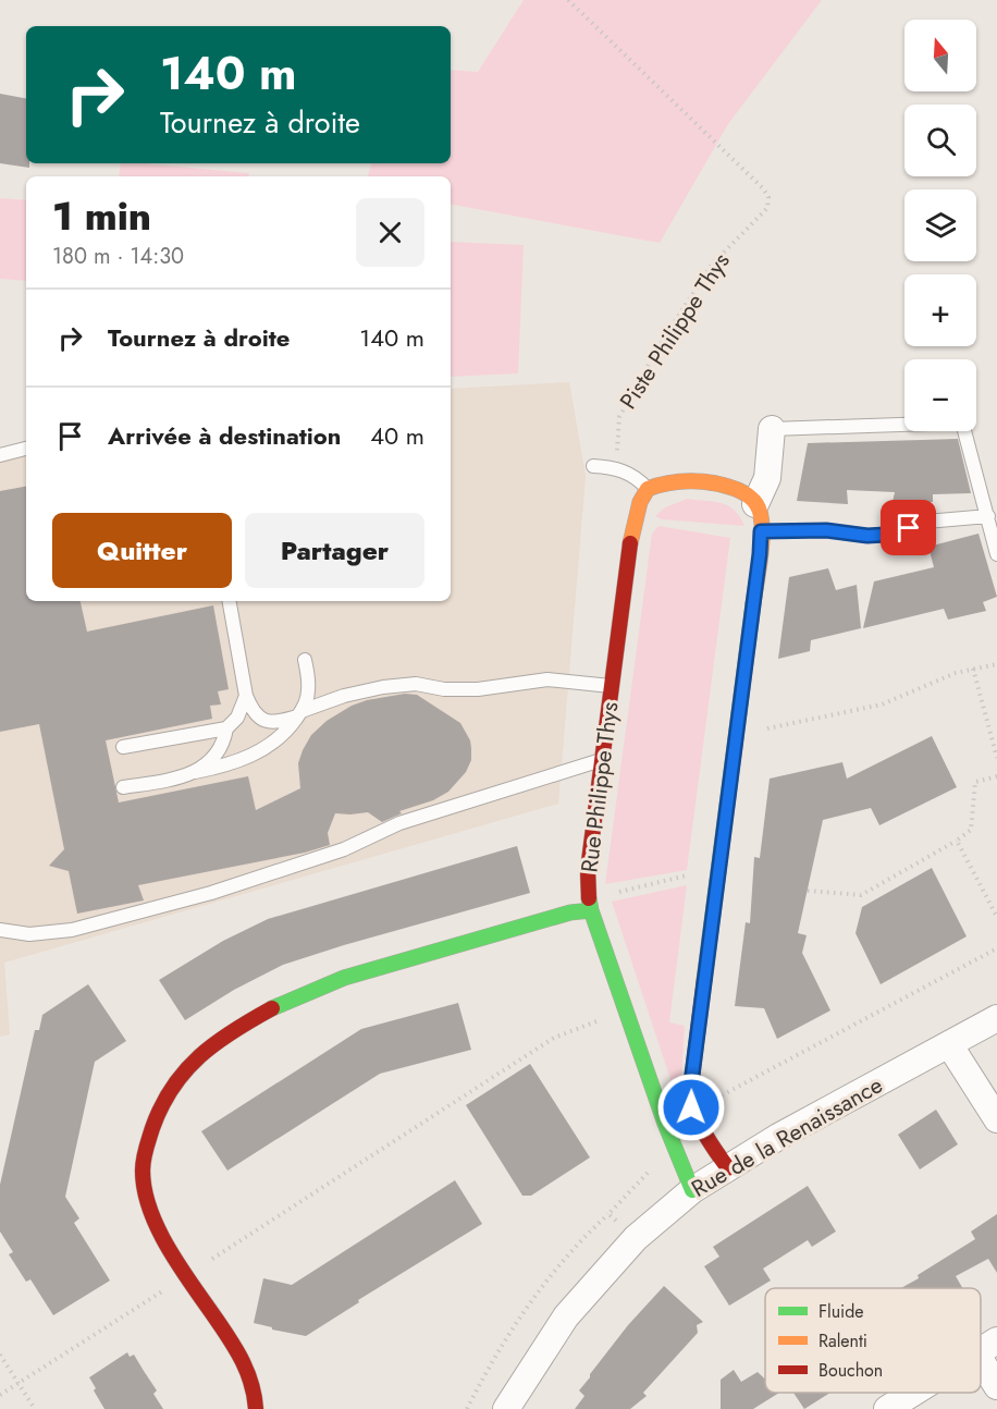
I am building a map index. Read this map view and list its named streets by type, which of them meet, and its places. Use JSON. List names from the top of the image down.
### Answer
{
  "streets": {
    "street": ["Rue Philippe Thys", "Rue de la Renaissance"],
    "path": ["Piste Philippe Thys"]
  },
  "crossings": [
    ["Rue Philippe Thys", "Rue de la Renaissance"]
  ],
  "legend": ["Fluide", "Ralenti", "Bouchon"],
  "north": "top",
  "page": {
    "map_buttons": ["+", "−"],
    "turn": ["140 m", "Tournez à droite"],
    "heading": ["1 min", "180 m · 14:30"],
    "list": [
      {
        "name": "Tournez à droite",
        "value": "140 m"
      },
      {
        "name": "Arrivée à destination",
        "value": "40 m"
      }
    ],
    "buttons": ["Quitter", "Partager"]
  }
}
